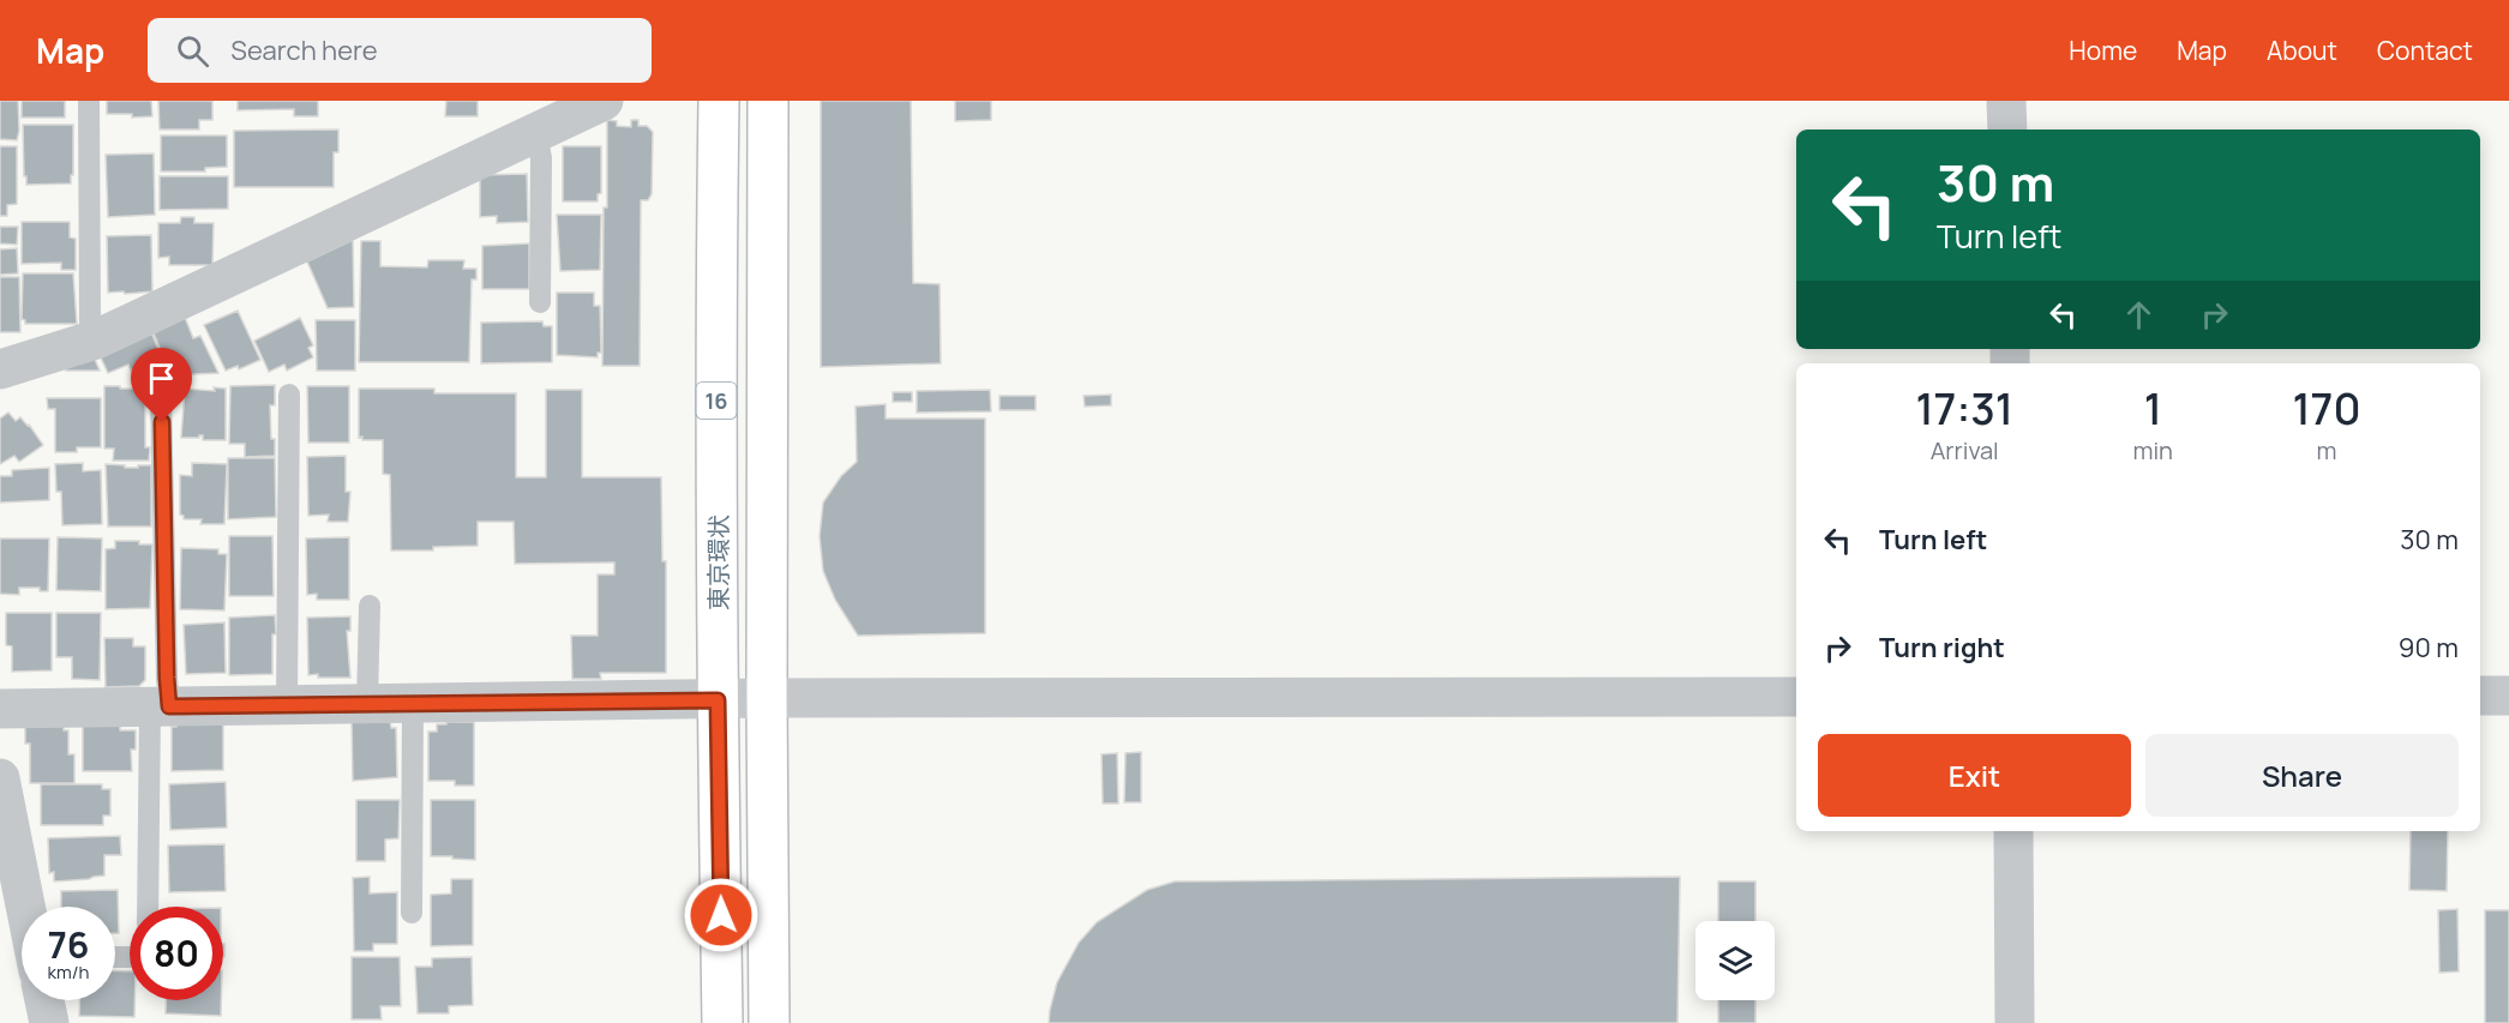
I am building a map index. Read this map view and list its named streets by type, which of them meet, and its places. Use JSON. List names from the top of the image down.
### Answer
{
  "streets": {
    "highway": ["16", "東京環状"]
  },
  "page": {
    "header": "Map",
    "search": "Search here",
    "nav": [
      "Home",
      "Map",
      "About",
      "Contact"
    ],
    "turn": ["30 m", "Turn left"],
    "eta": [
      "17:31",
      "Arrival",
      "1",
      "min",
      "170",
      "m"
    ],
    "list": [
      {
        "name": "Turn left",
        "value": "30 m"
      },
      {
        "name": "Turn right",
        "value": "90 m"
      }
    ],
    "buttons": ["Exit", "Share"],
    "speed": "76 km/h",
    "limit": "80"
  }
}
